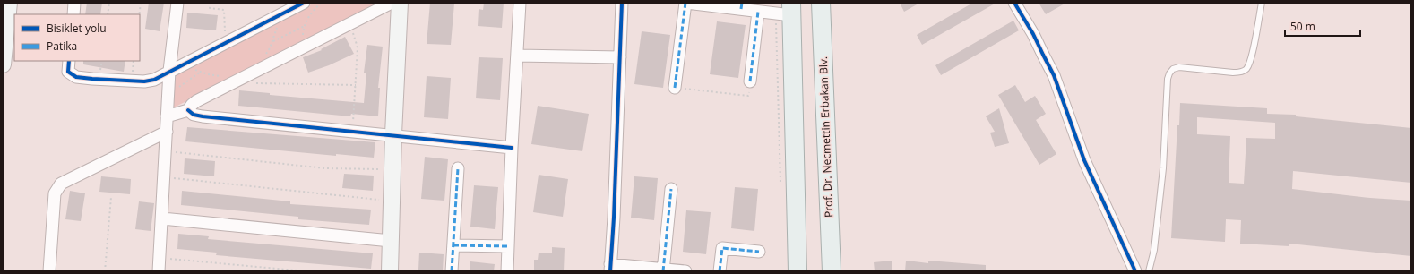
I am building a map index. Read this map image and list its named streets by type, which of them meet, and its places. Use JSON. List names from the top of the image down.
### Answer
{
  "streets": {
    "main road": ["Prof. Dr. Necmettin Erbakan Blv."]
  },
  "legend": ["Bisiklet yolu", "Patika"],
  "scale_bar": "50 m"
}
